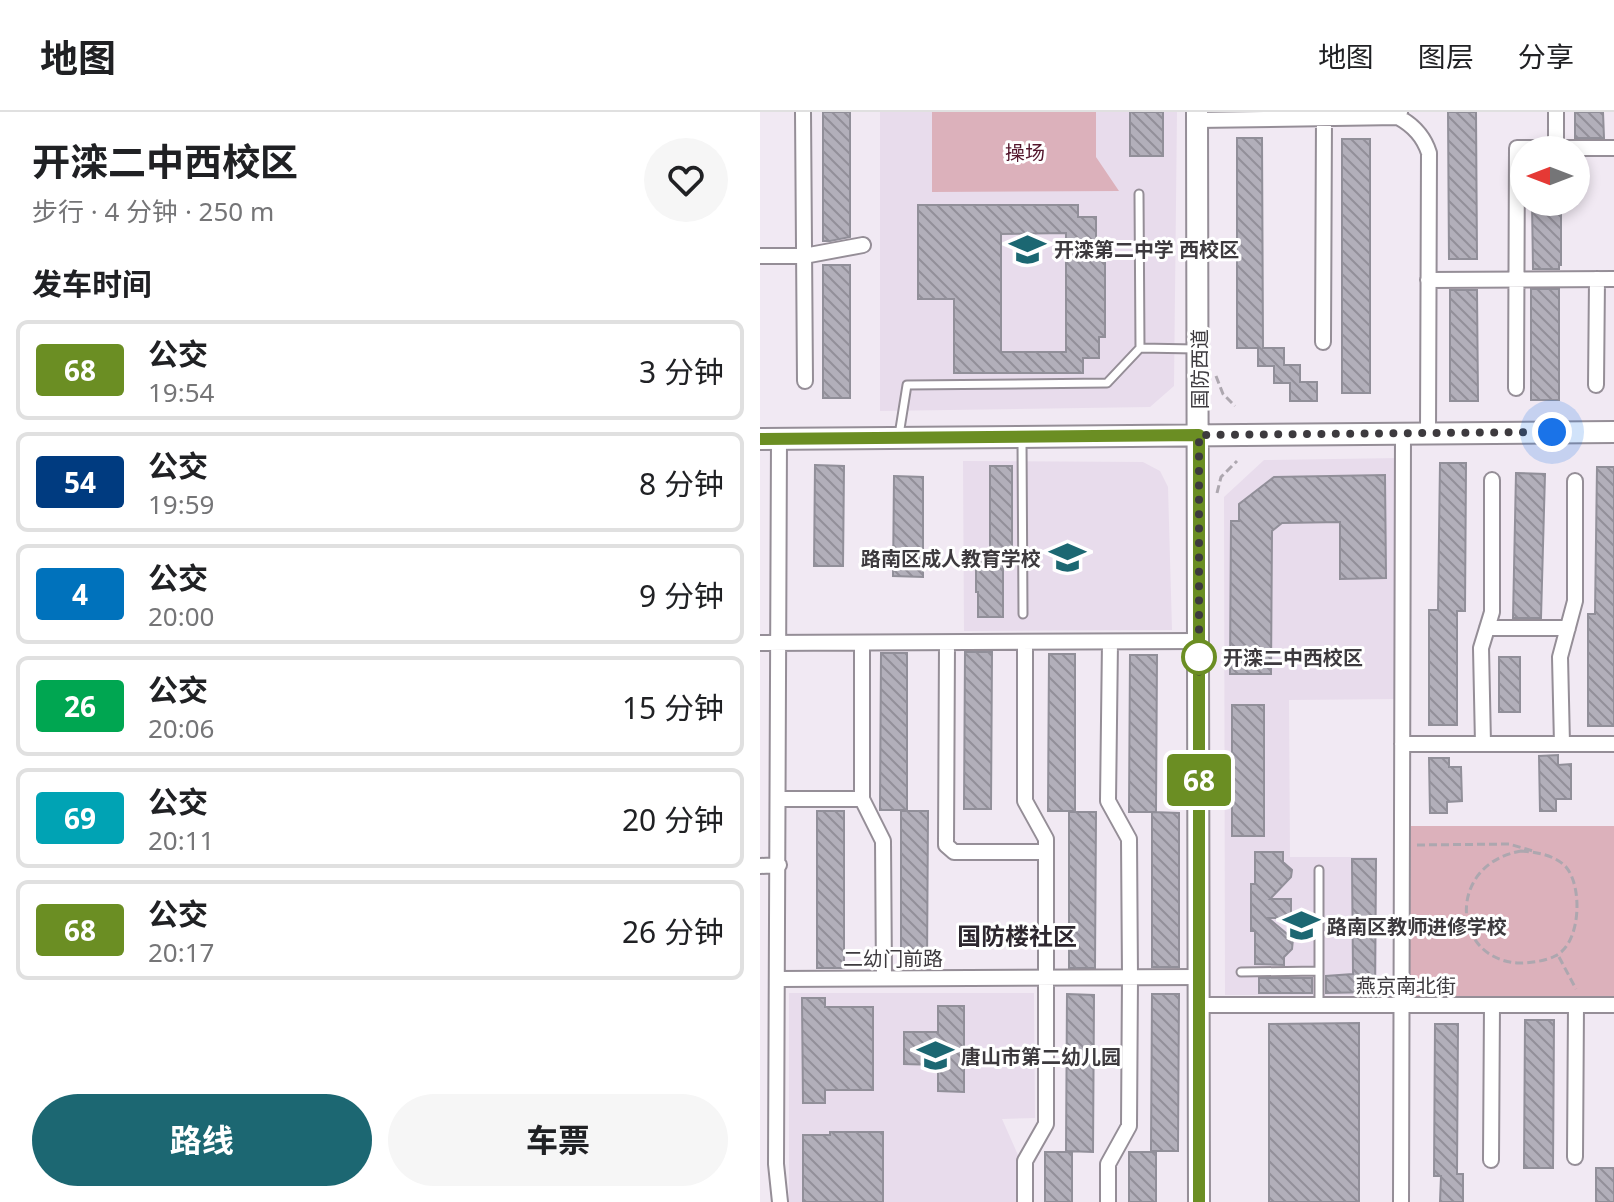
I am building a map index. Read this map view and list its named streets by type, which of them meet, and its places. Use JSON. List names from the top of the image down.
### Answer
{
  "streets": {
    "street": ["国防西道", "二幼门前路", "燕京南北街"]
  },
  "crossings": [
    ["国防西道", "二幼门前路"],
    ["国防西道", "燕京南北街"]
  ],
  "districts": ["国防楼社区"],
  "parks": ["操场"],
  "places": {
    "school or university": [
      "开滦第二中学 西校区",
      "路南区成人教育学校",
      "路南区教师进修学校",
      "唐山市第二幼儿园"
    ],
    "other": ["开滦二中西校区"]
  },
  "lines": ["bus line 68"],
  "north": "left",
  "page": {
    "header": "地图",
    "nav": ["地图", "图层", "分享"],
    "heading": [
      ["开滦二中西校区", "步行 · 4 分钟 · 250 m"],
      "发车时间"
    ],
    "on_map": "68",
    "list": [
      {
        "mark": "68",
        "name": "公交",
        "note": "19:54",
        "value": "3 分钟"
      },
      {
        "mark": "54",
        "name": "公交",
        "note": "19:59",
        "value": "8 分钟"
      },
      {
        "mark": "4",
        "name": "公交",
        "note": "20:00",
        "value": "9 分钟"
      },
      {
        "mark": "26",
        "name": "公交",
        "note": "20:06",
        "value": "15 分钟"
      },
      {
        "mark": "69",
        "name": "公交",
        "note": "20:11",
        "value": "20 分钟"
      },
      {
        "mark": "68",
        "name": "公交",
        "note": "20:17",
        "value": "26 分钟"
      }
    ],
    "buttons": ["路线", "车票"]
  }
}
